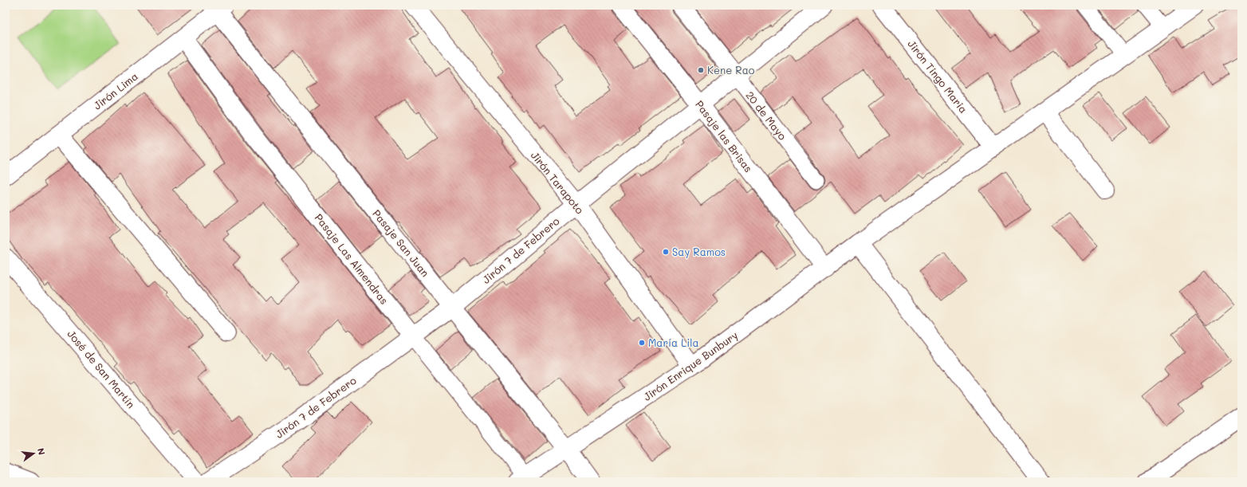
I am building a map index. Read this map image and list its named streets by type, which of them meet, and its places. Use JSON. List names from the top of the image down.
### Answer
{
  "streets": {
    "street": [
      "Jirón Tingo Maria",
      "Jirón Lima",
      "20 de Mayo",
      "Pasaje las Brisas",
      "Jirón Tarapoto",
      "Pasaje San Juan",
      "Jirón 7 de Febrero",
      "Pasaje Las Almendras",
      "Jirón Enrique Bunbury",
      "José de San Martín"
    ]
  },
  "crossings": [
    ["Jirón Tingo Maria", "Jirón Enrique Bunbury"],
    ["Jirón Lima", "Pasaje San Juan"],
    ["Jirón Lima", "Pasaje Las Almendras"],
    ["20 de Mayo", "Jirón 7 de Febrero"],
    ["Pasaje las Brisas", "Jirón 7 de Febrero"],
    ["Pasaje las Brisas", "Jirón Enrique Bunbury"],
    ["Jirón Tarapoto", "Jirón 7 de Febrero"],
    ["Jirón Tarapoto", "Jirón Enrique Bunbury"],
    ["Pasaje San Juan", "Jirón 7 de Febrero"],
    ["Pasaje San Juan", "Jirón Enrique Bunbury"],
    ["Jirón 7 de Febrero", "Pasaje Las Almendras"],
    ["Pasaje Las Almendras", "Jirón Enrique Bunbury"]
  ],
  "places": ["Kene Rao", "Say Ramos", "María Lila"],
  "north": "right"
}
